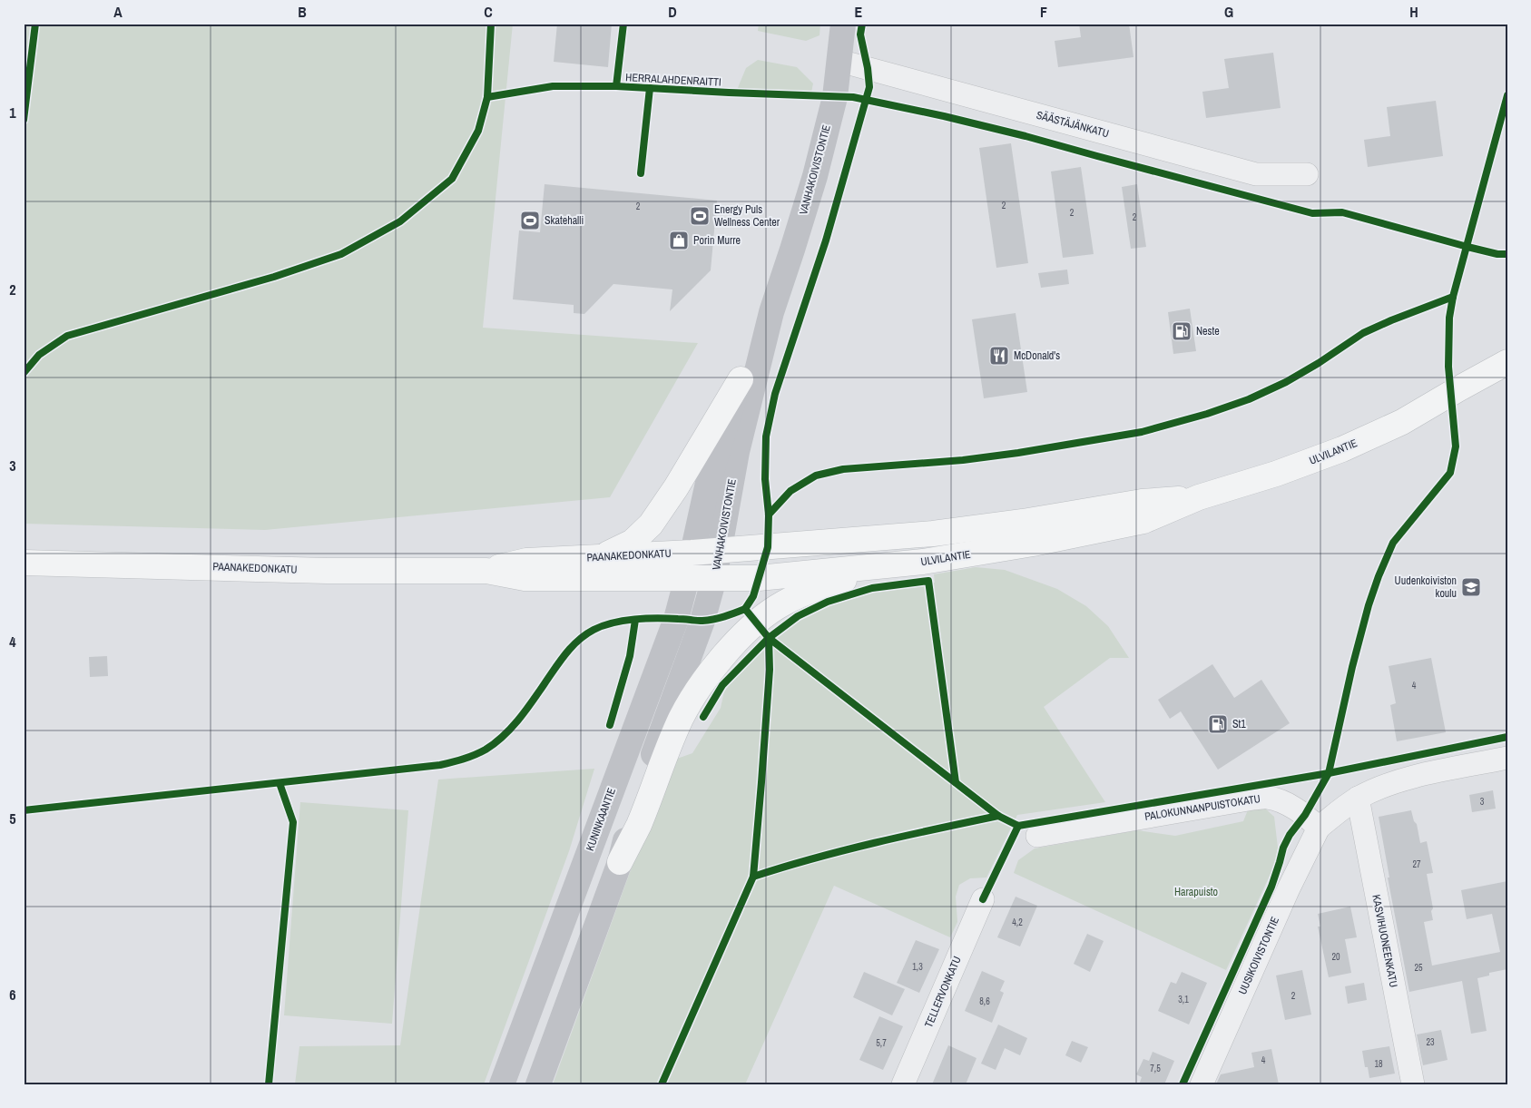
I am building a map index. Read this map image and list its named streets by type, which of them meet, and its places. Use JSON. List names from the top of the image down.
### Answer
{
  "streets": {
    "main road": [
      "VANHAKOIVISTONTIE",
      "ULVILANTIE",
      "PAANAKEDONKATU",
      "KUNINKAANTIE"
    ],
    "street": [
      "SÄÄSTÄJÄNKATU",
      "PALOKUNNANPUISTOKATU",
      "KASVIHUONEENKATU",
      "UUSIKOIVISTONTIE",
      "TELLERVONKATU"
    ],
    "cycle path": ["HERRALAHDENRAITTI"]
  },
  "crossings": [
    ["SÄÄSTÄJÄNKATU", "VANHAKOIVISTONTIE"],
    ["VANHAKOIVISTONTIE", "ULVILANTIE"],
    ["VANHAKOIVISTONTIE", "PAANAKEDONKATU"],
    ["VANHAKOIVISTONTIE", "KUNINKAANTIE"],
    ["ULVILANTIE", "PAANAKEDONKATU"],
    ["ULVILANTIE", "KUNINKAANTIE"],
    ["PAANAKEDONKATU", "KUNINKAANTIE"],
    ["PALOKUNNANPUISTOKATU", "UUSIKOIVISTONTIE"]
  ],
  "parks": ["Harapuisto"],
  "places": {
    "sports": ["Energy Puls Wellness Center", "Skatehalli"],
    "shop": ["Porin Murre"],
    "fuel station": ["Neste", "St1"],
    "restaurant": ["McDonald's"],
    "school or university": ["Uudenkoiviston koulu"]
  },
  "house_numbers": [
    "2",
    "2",
    "2",
    "2",
    "4",
    "3",
    "27",
    "4,2",
    "20",
    "1,3",
    "25",
    "2",
    "3,1",
    "8,6",
    "23",
    "5,7",
    "4",
    "18",
    "7,5"
  ],
  "grid": {
    "columns": [
      "A",
      "B",
      "C",
      "D",
      "E",
      "F",
      "G",
      "H"
    ],
    "rows": [
      "1",
      "2",
      "3",
      "4",
      "5",
      "6"
    ]
  }
}
